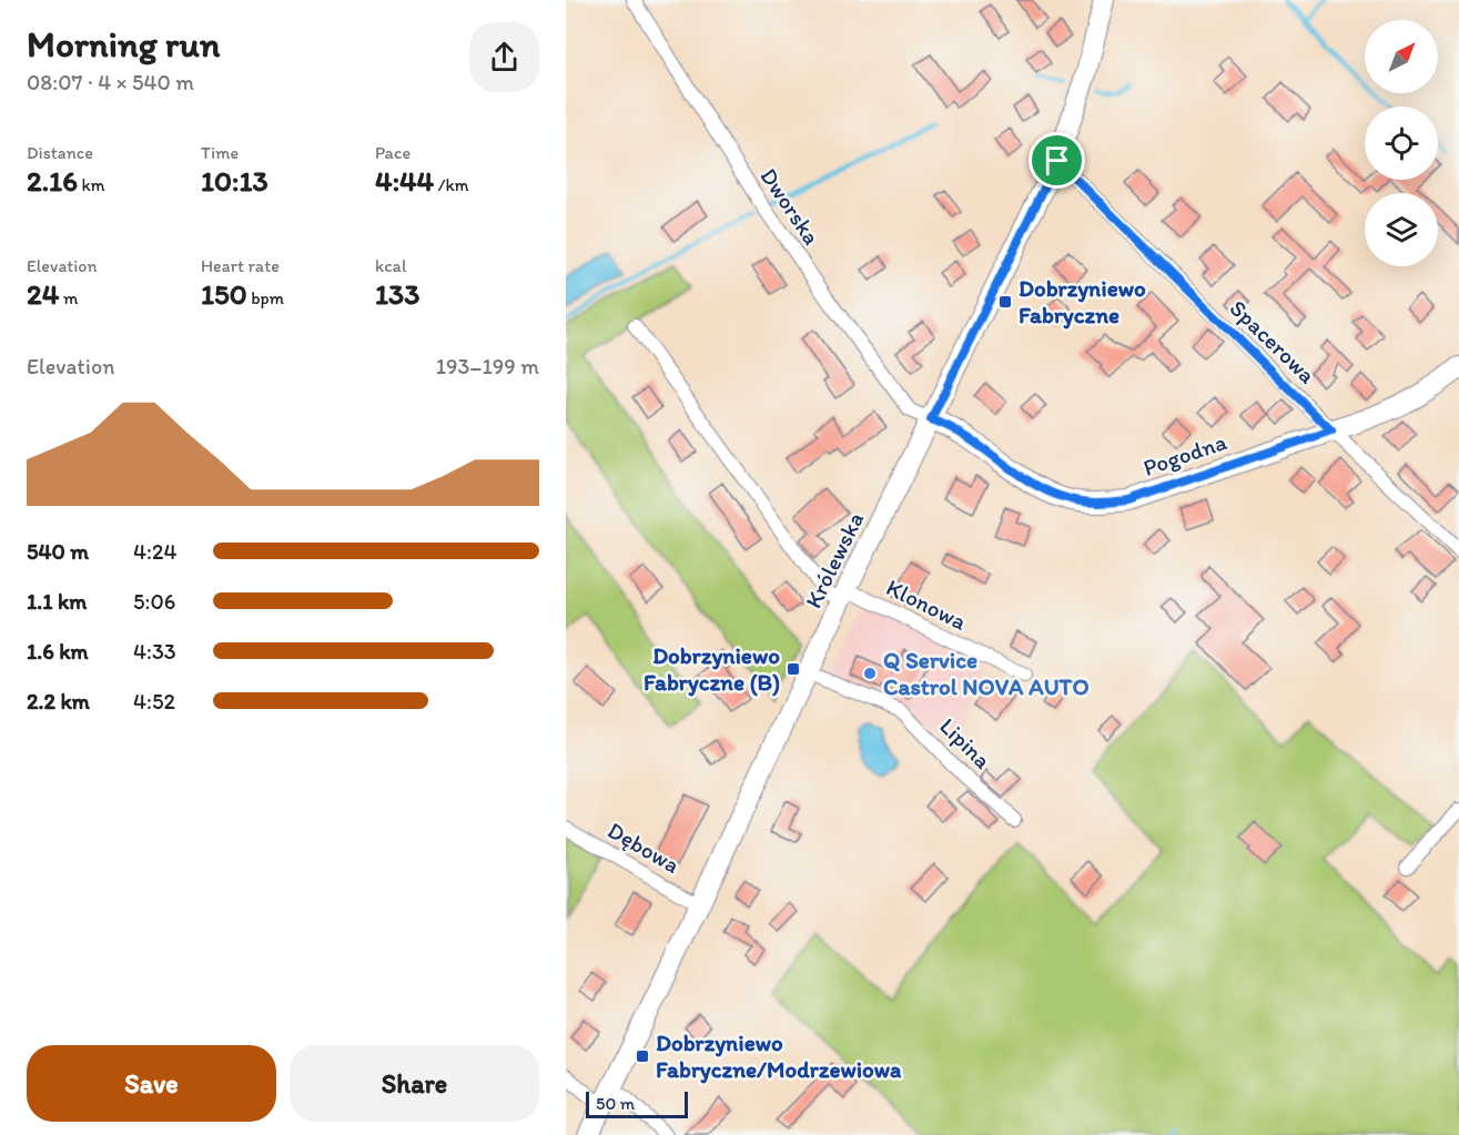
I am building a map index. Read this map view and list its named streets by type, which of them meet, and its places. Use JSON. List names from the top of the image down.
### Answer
{
  "streets": {
    "street": [
      "Dworska",
      "Spacerowa",
      "Pogodna",
      "Królewska",
      "Klonowa",
      "Lipina",
      "Dębowa"
    ]
  },
  "crossings": [
    ["Dworska", "Pogodna"],
    ["Dworska", "Królewska"],
    ["Spacerowa", "Pogodna"],
    ["Spacerowa", "Królewska"],
    ["Pogodna", "Królewska"],
    ["Królewska", "Klonowa"],
    ["Królewska", "Lipina"],
    ["Królewska", "Dębowa"]
  ],
  "places": {
    "transit": ["Dobrzyniewo Fabryczne", "Dobrzyniewo Fabryczne (B)", "Dobrzyniewo Fabryczne/Modrzewiowa"],
    "other": ["Q Service Castrol NOVA AUTO"]
  },
  "scale_bar": "50 m",
  "north": "top right",
  "page": {
    "heading": ["Morning run", "08:07 · 4 × 540 m"],
    "stats": [
      ["Distance", "2.16 km"],
      ["Time", "10:13"],
      ["Pace", "4:44 /km"],
      ["Elevation", "24 m"],
      ["Heart rate", "150 bpm"],
      ["kcal", "133"]
    ],
    "chart": ["Elevation", "193–199 m"],
    "list": [
      {
        "name": "540 m",
        "note": "4:24"
      },
      {
        "name": "1.1 km",
        "note": "5:06"
      },
      {
        "name": "1.6 km",
        "note": "4:33"
      },
      {
        "name": "2.2 km",
        "note": "4:52"
      }
    ],
    "buttons": ["Save", "Share"],
    "scale": "50 m"
  }
}
